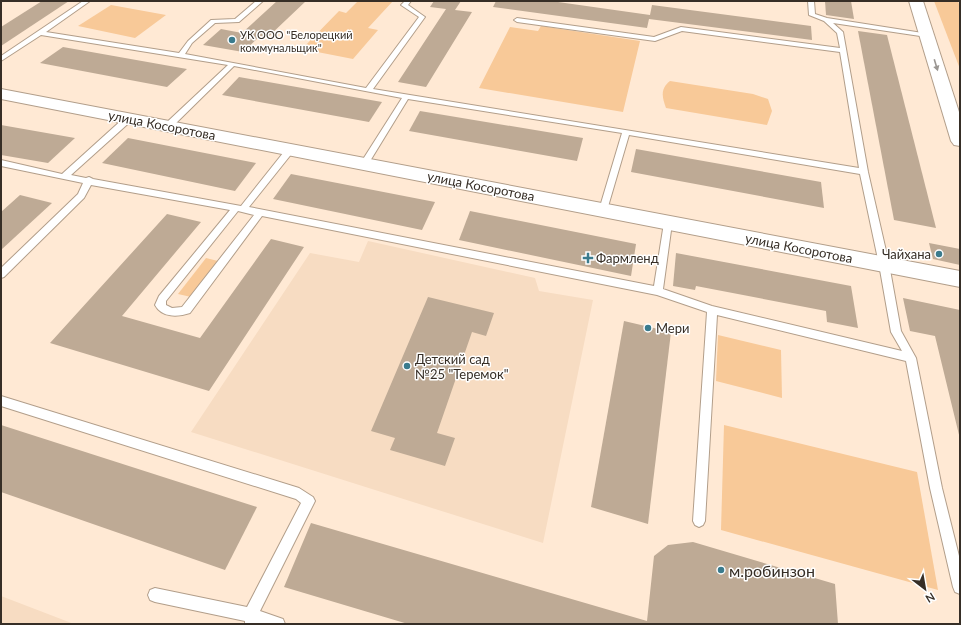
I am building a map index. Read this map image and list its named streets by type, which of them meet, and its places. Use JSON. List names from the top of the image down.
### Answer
{
  "streets": {
    "street": ["улица Косоротова"]
  },
  "places": {
    "other": [
      "УК ООО \"Белорецкий коммунальщик\"",
      "Чайхана",
      "Мери",
      "Детский сад №25 \"Теремок\"",
      "м.робинзон"
    ],
    "health": ["Фармленд"]
  },
  "north": "bottom right"
}
